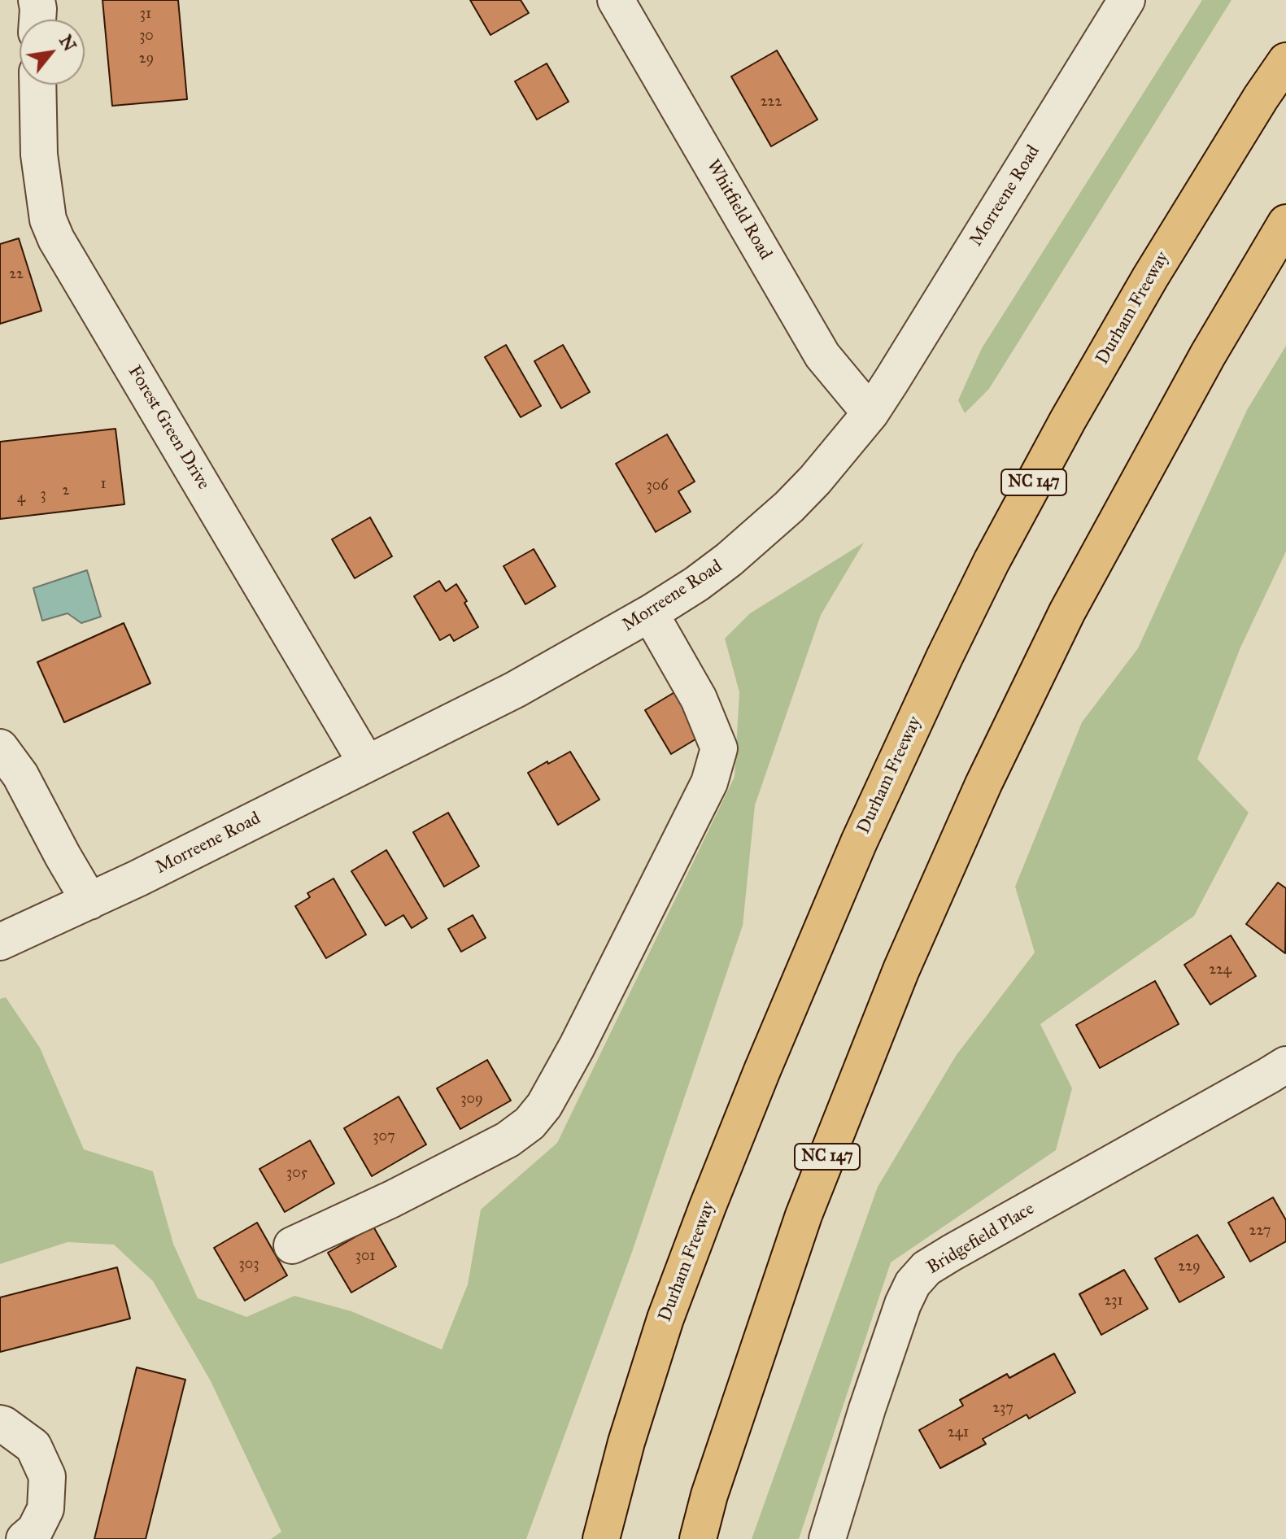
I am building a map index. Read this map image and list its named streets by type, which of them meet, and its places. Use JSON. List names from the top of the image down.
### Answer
{
  "streets": {
    "highway": ["Durham Freeway", "NC 147"],
    "street": [
      "Morreene Road",
      "Whitfield Road",
      "Forest Green Drive",
      "Bridgefield Place"
    ]
  },
  "crossings": [
    ["Morreene Road", "Whitfield Road"],
    ["Morreene Road", "Forest Green Drive"]
  ],
  "house_numbers": [
    "31",
    "30",
    "29",
    "222",
    "22",
    "1",
    "306",
    "2",
    "3",
    "4",
    "224",
    "309",
    "307",
    "305",
    "227",
    "301",
    "303",
    "229",
    "231",
    "237",
    "241"
  ],
  "north": "top right"
}
